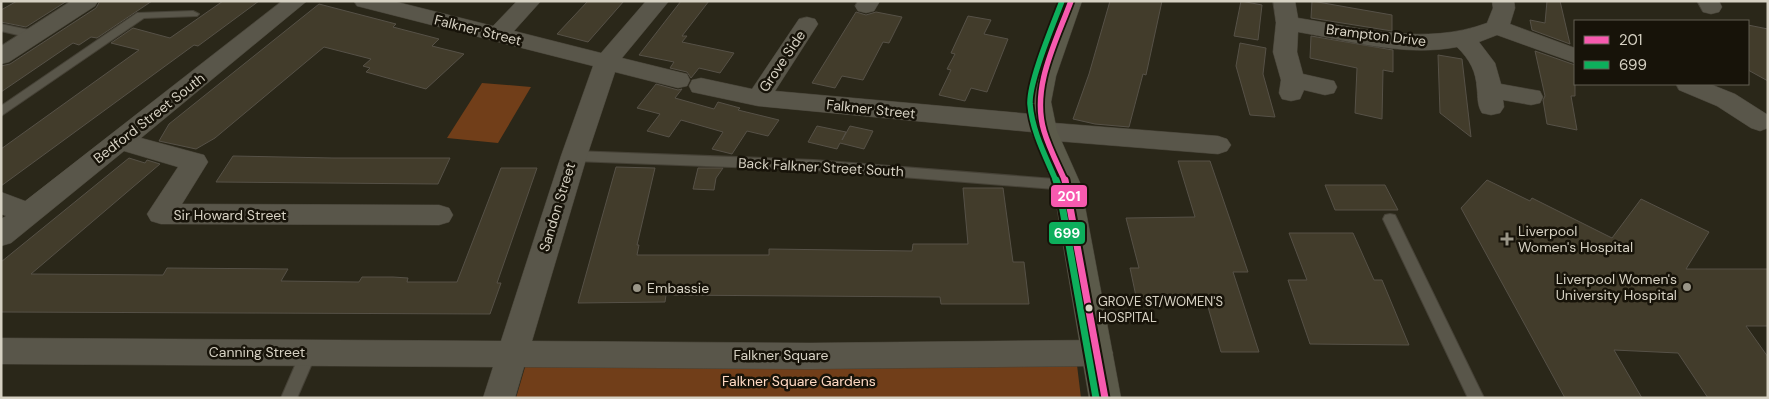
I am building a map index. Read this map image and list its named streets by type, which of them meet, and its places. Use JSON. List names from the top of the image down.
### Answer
{
  "streets": {
    "street": [
      "Falkner Street",
      "Brampton Drive",
      "Grove Side",
      "Bedford Street South",
      "Sandon Street",
      "Sir Howard Street",
      "Canning Street",
      "Falkner Square"
    ],
    "lane": ["Back Falkner Street South"]
  },
  "crossings": [
    ["Falkner Street", "Grove Side"],
    ["Falkner Street", "Sandon Street"],
    ["Bedford Street South", "Sir Howard Street"],
    ["Back Falkner Street South", "Sandon Street"],
    ["Sandon Street", "Canning Street"],
    ["Sandon Street", "Falkner Square"],
    ["Canning Street", "Falkner Square"]
  ],
  "parks": ["Falkner Square Gardens"],
  "places": {
    "health": ["Liverpool Women's Hospital"],
    "other": ["Liverpool Women's University Hospital", "Embassie", "GROVE ST/WOMEN'S HOSPITAL"]
  },
  "lines": ["transit line 201", "transit line 699"],
  "legend": ["201", "699"]
}
